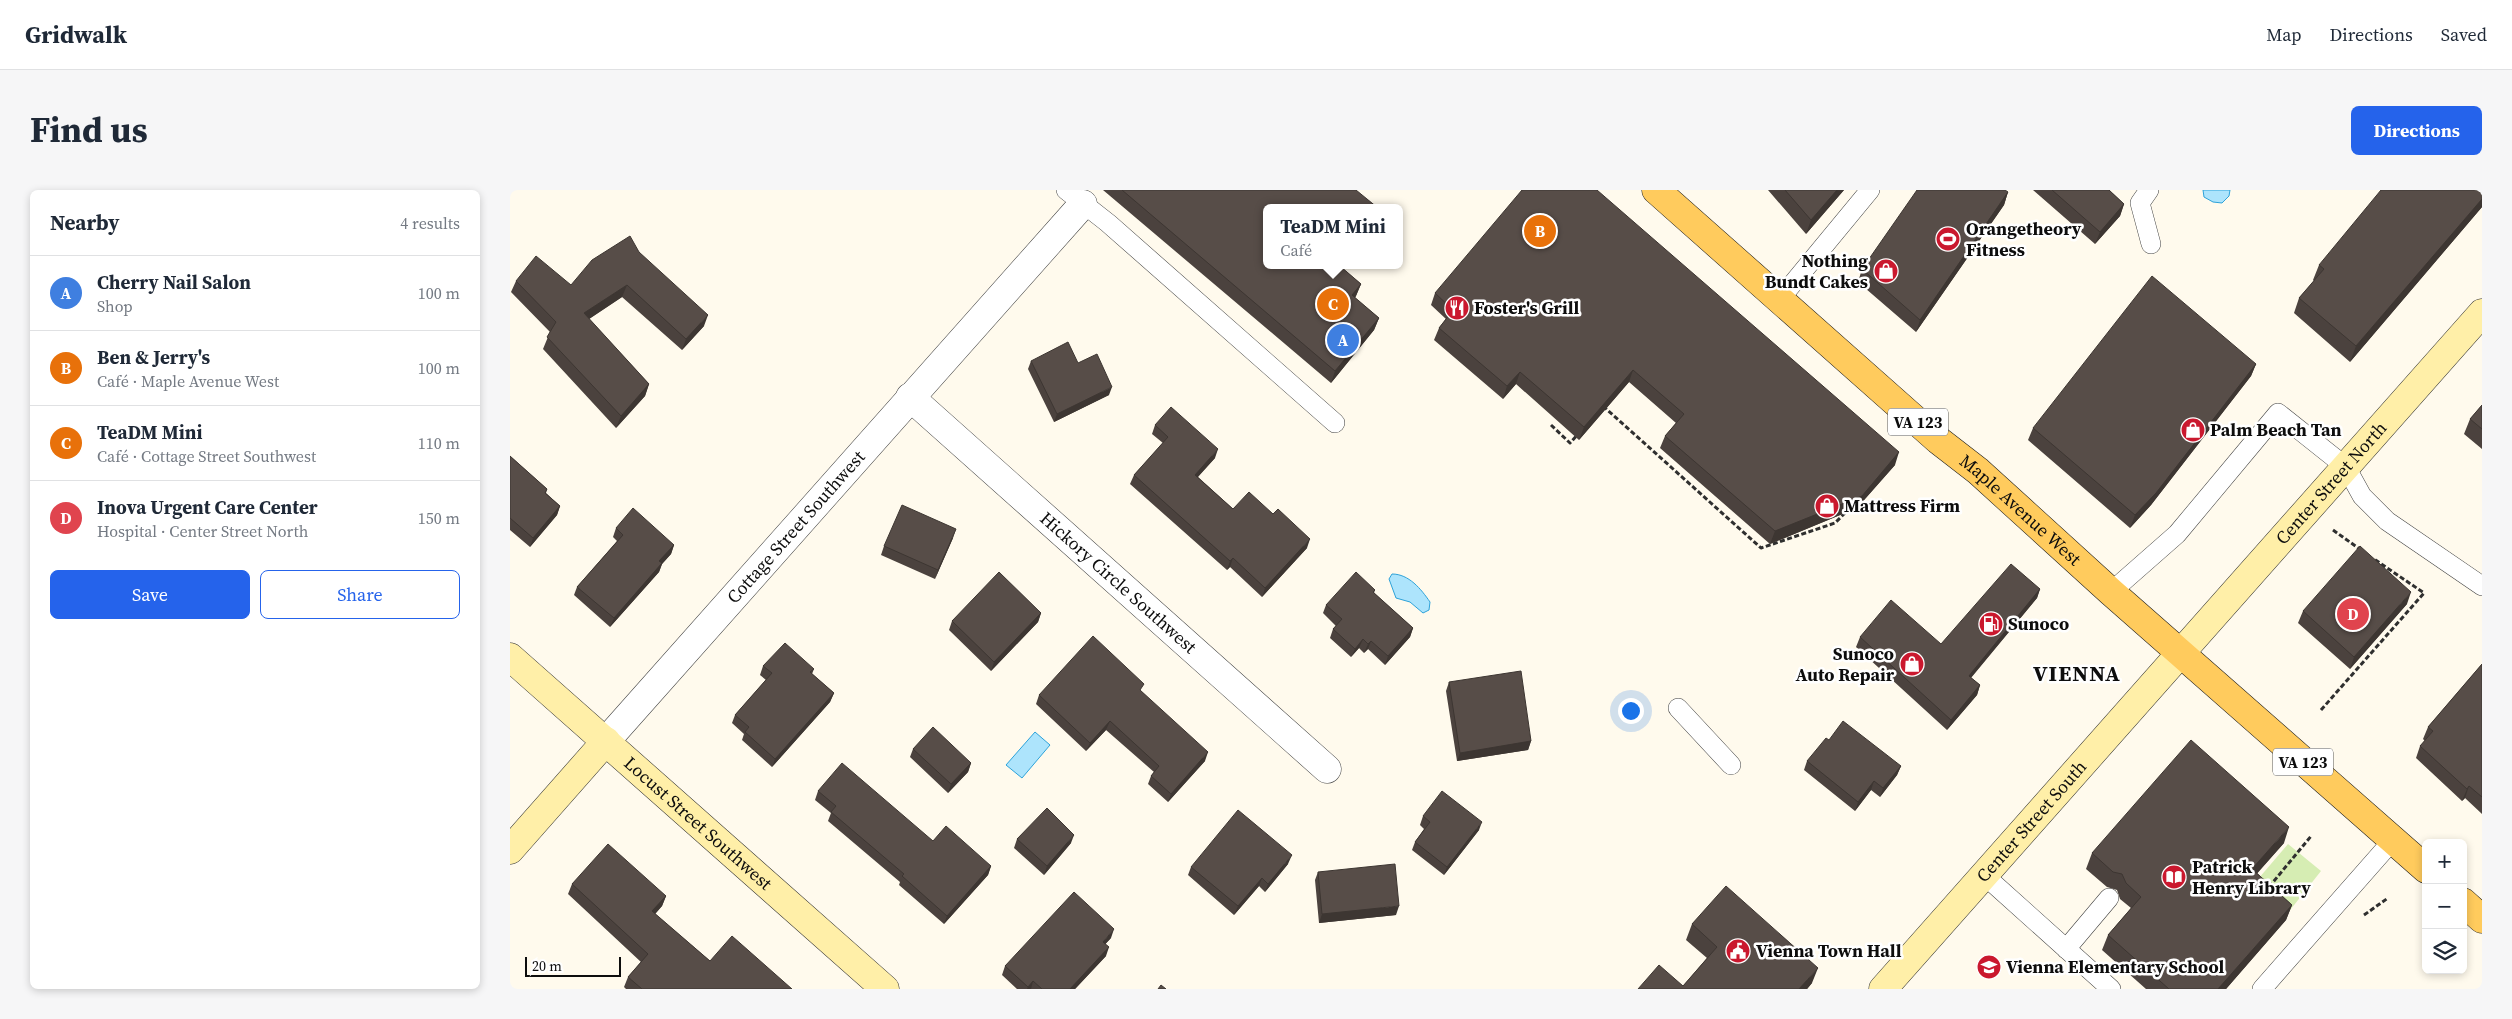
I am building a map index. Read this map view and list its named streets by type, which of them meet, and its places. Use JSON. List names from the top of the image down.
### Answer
{
  "streets": {
    "main road": ["VA 123", "Maple Avenue West"],
    "street": [
      "Center Street North",
      "Cottage Street Southwest",
      "Hickory Circle Southwest",
      "Center Street South",
      "Locust Street Southwest"
    ]
  },
  "crossings": [
    ["VA 123", "Center Street North"],
    ["VA 123", "Maple Avenue West"],
    ["VA 123", "Center Street South"],
    ["Center Street North", "Maple Avenue West"],
    ["Center Street North", "Center Street South"],
    ["Maple Avenue West", "Center Street South"],
    ["Cottage Street Southwest", "Hickory Circle Southwest"],
    ["Cottage Street Southwest", "Locust Street Southwest"]
  ],
  "districts": ["VIENNA"],
  "places": {
    "sports": ["Orangetheory Fitness"],
    "shop": [
      "Nothing Bundt Cakes",
      "Palm Beach Tan",
      "Mattress Firm",
      "Sunoco Auto Repair"
    ],
    "restaurant": ["Foster's Grill"],
    "fuel station": ["Sunoco"],
    "library": ["Patrick Henry Library"],
    "public building": ["Vienna Town Hall"],
    "school or university": ["Vienna Elementary School"]
  },
  "scale_bar": "20 m",
  "page": {
    "header": "Gridwalk",
    "nav": ["Map", "Directions", "Saved"],
    "title": "Find us",
    "buttons": [
      "Directions",
      ["Save", "Share"]
    ],
    "heading": ["Nearby", "4 results"],
    "popup": ["TeaDM Mini", "Café"],
    "pins": [
      "B",
      "C",
      "A",
      "D"
    ],
    "list": [
      {
        "mark": "A",
        "name": "Cherry Nail Salon",
        "note": "Shop",
        "value": "100 m"
      },
      {
        "mark": "B",
        "name": "Ben & Jerry's",
        "note": "Café · Maple Avenue West",
        "value": "100 m"
      },
      {
        "mark": "C",
        "name": "TeaDM Mini",
        "note": "Café · Cottage Street Southwest",
        "value": "110 m"
      },
      {
        "mark": "D",
        "name": "Inova Urgent Care Center",
        "note": "Hospital · Center Street North",
        "value": "150 m"
      }
    ],
    "map_buttons": ["+", "−"],
    "scale": "20 m"
  }
}
